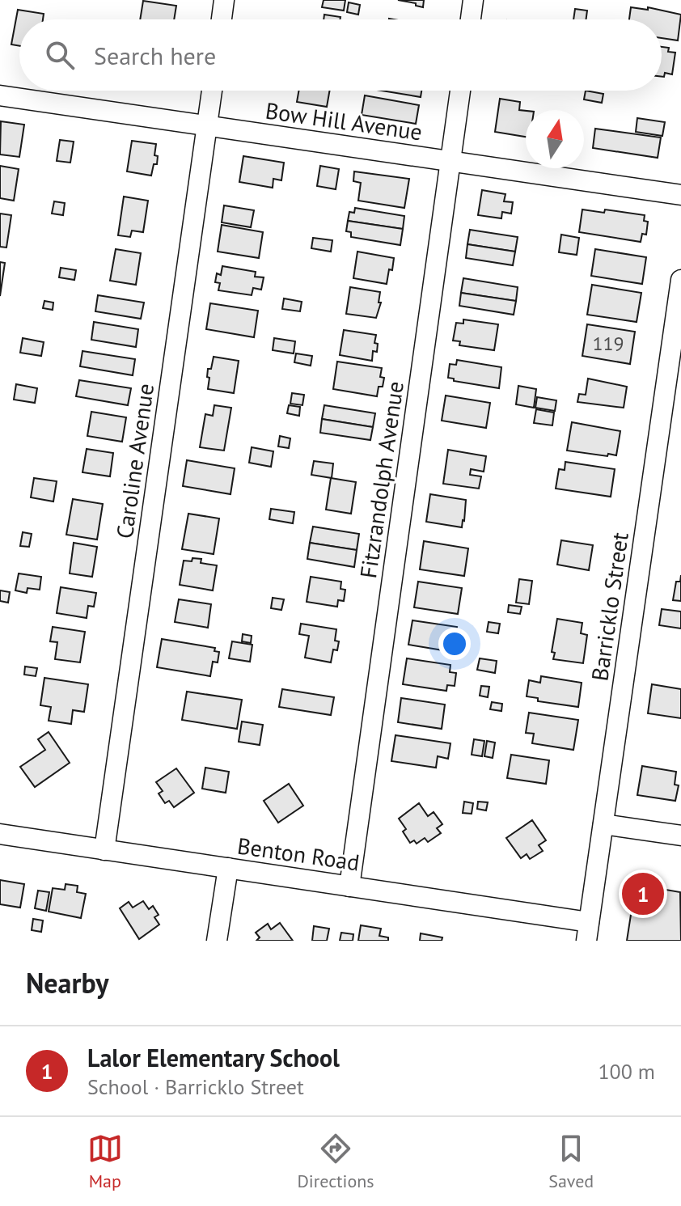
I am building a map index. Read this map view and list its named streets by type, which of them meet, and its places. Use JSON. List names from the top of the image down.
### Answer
{
  "streets": {
    "street": [
      "Bow Hill Avenue",
      "Caroline Avenue",
      "Fitzrandolph Avenue",
      "Barricklo Street",
      "Benton Road"
    ]
  },
  "crossings": [
    ["Bow Hill Avenue", "Caroline Avenue"],
    ["Bow Hill Avenue", "Fitzrandolph Avenue"],
    ["Caroline Avenue", "Benton Road"],
    ["Fitzrandolph Avenue", "Benton Road"],
    ["Barricklo Street", "Benton Road"]
  ],
  "house_numbers": ["119"],
  "north": "top",
  "page": {
    "search": "Search here",
    "pins": "1",
    "heading": "Nearby",
    "list": [
      {
        "mark": "1",
        "name": "Lalor Elementary School",
        "note": "School · Barricklo Street",
        "value": "100 m"
      }
    ],
    "nav": ["Map", "Directions", "Saved"]
  }
}
